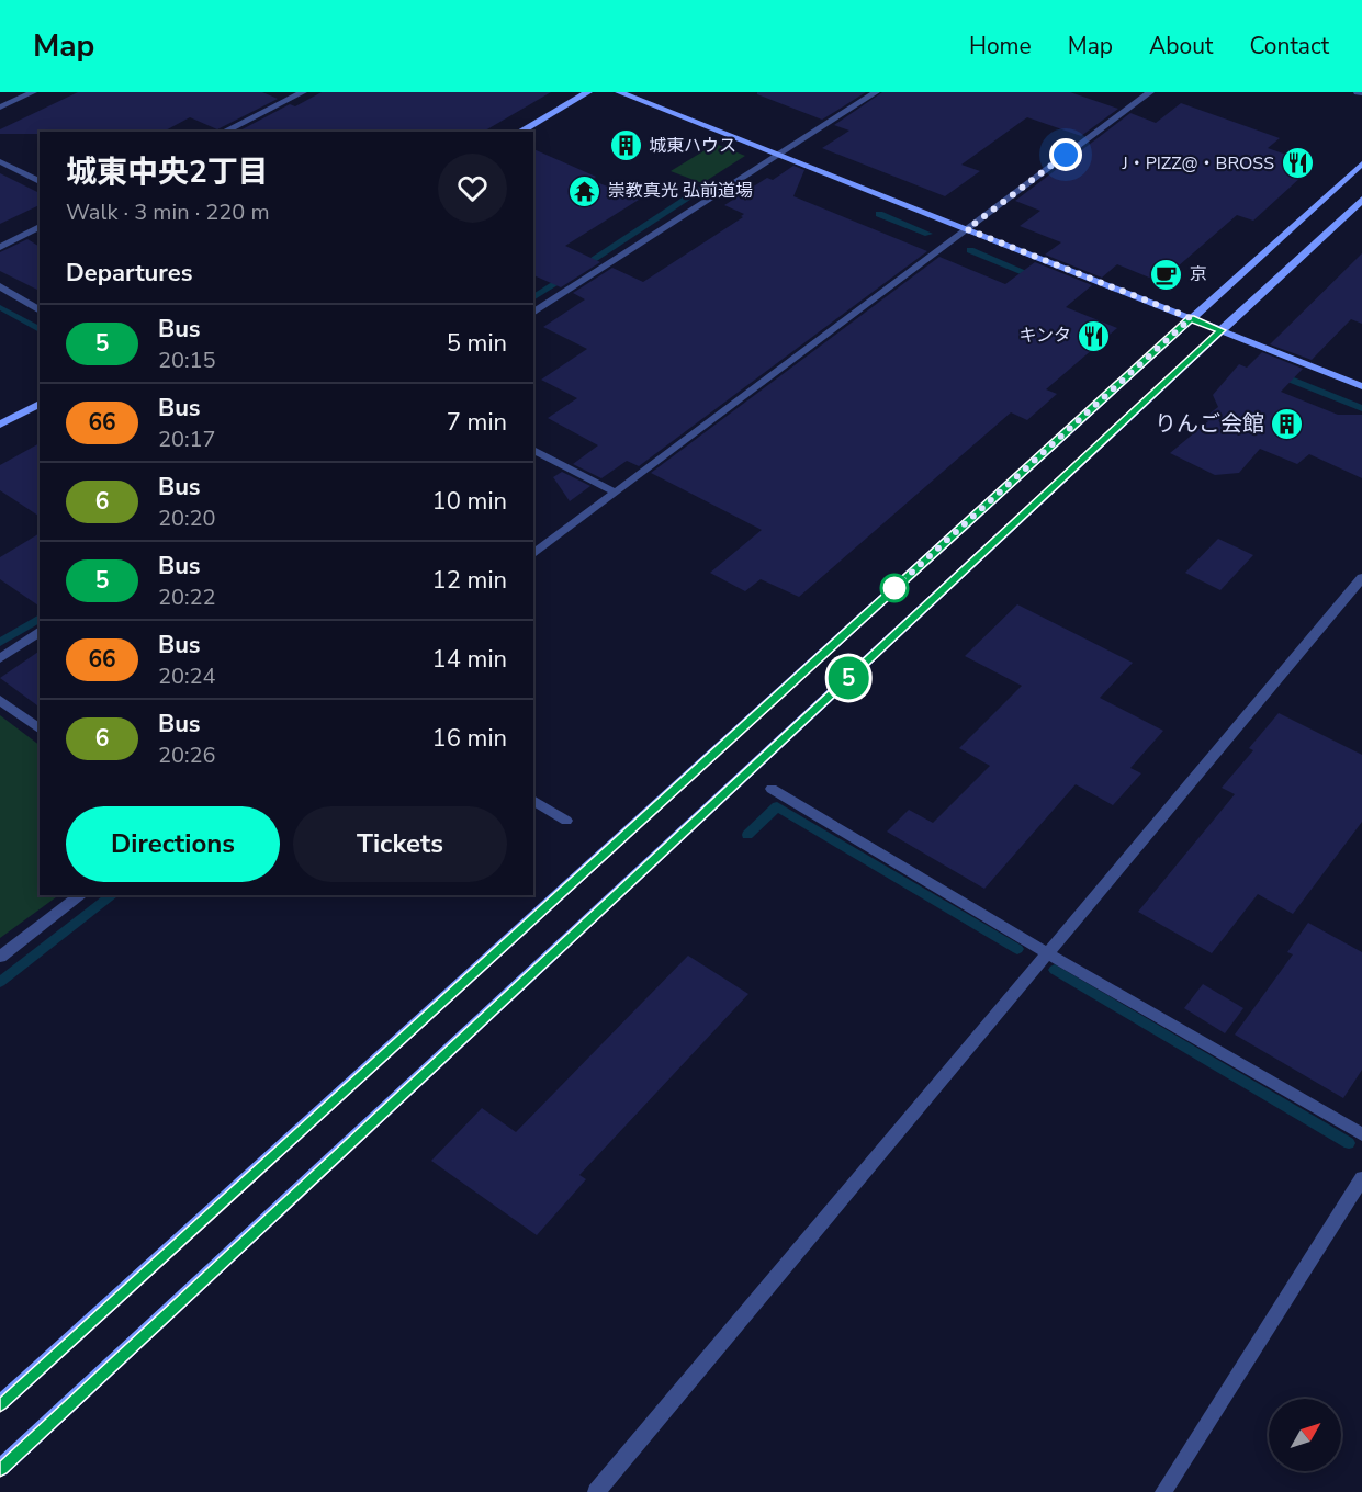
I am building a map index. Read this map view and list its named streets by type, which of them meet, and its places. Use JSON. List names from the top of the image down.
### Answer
{
  "places": {
    "building": ["城東ハウス", "りんご会館"],
    "restaurant": ["J・PIZZ@・BROSS", "キンタ"],
    "temple": ["崇教真光 弘前道場"],
    "cafe": ["京"]
  },
  "lines": ["bus line 5"],
  "north": "top right",
  "page": {
    "header": "Map",
    "nav": [
      "Home",
      "Map",
      "About",
      "Contact"
    ],
    "on_map": "5",
    "heading": [
      ["城東中央2丁目", "Walk · 3 min · 220 m"],
      "Departures"
    ],
    "list": [
      {
        "mark": "5",
        "name": "Bus",
        "note": "20:15",
        "value": "5 min"
      },
      {
        "mark": "66",
        "name": "Bus",
        "note": "20:17",
        "value": "7 min"
      },
      {
        "mark": "6",
        "name": "Bus",
        "note": "20:20",
        "value": "10 min"
      },
      {
        "mark": "5",
        "name": "Bus",
        "note": "20:22",
        "value": "12 min"
      },
      {
        "mark": "66",
        "name": "Bus",
        "note": "20:24",
        "value": "14 min"
      },
      {
        "mark": "6",
        "name": "Bus",
        "note": "20:26",
        "value": "16 min"
      }
    ],
    "buttons": ["Directions", "Tickets"]
  }
}
